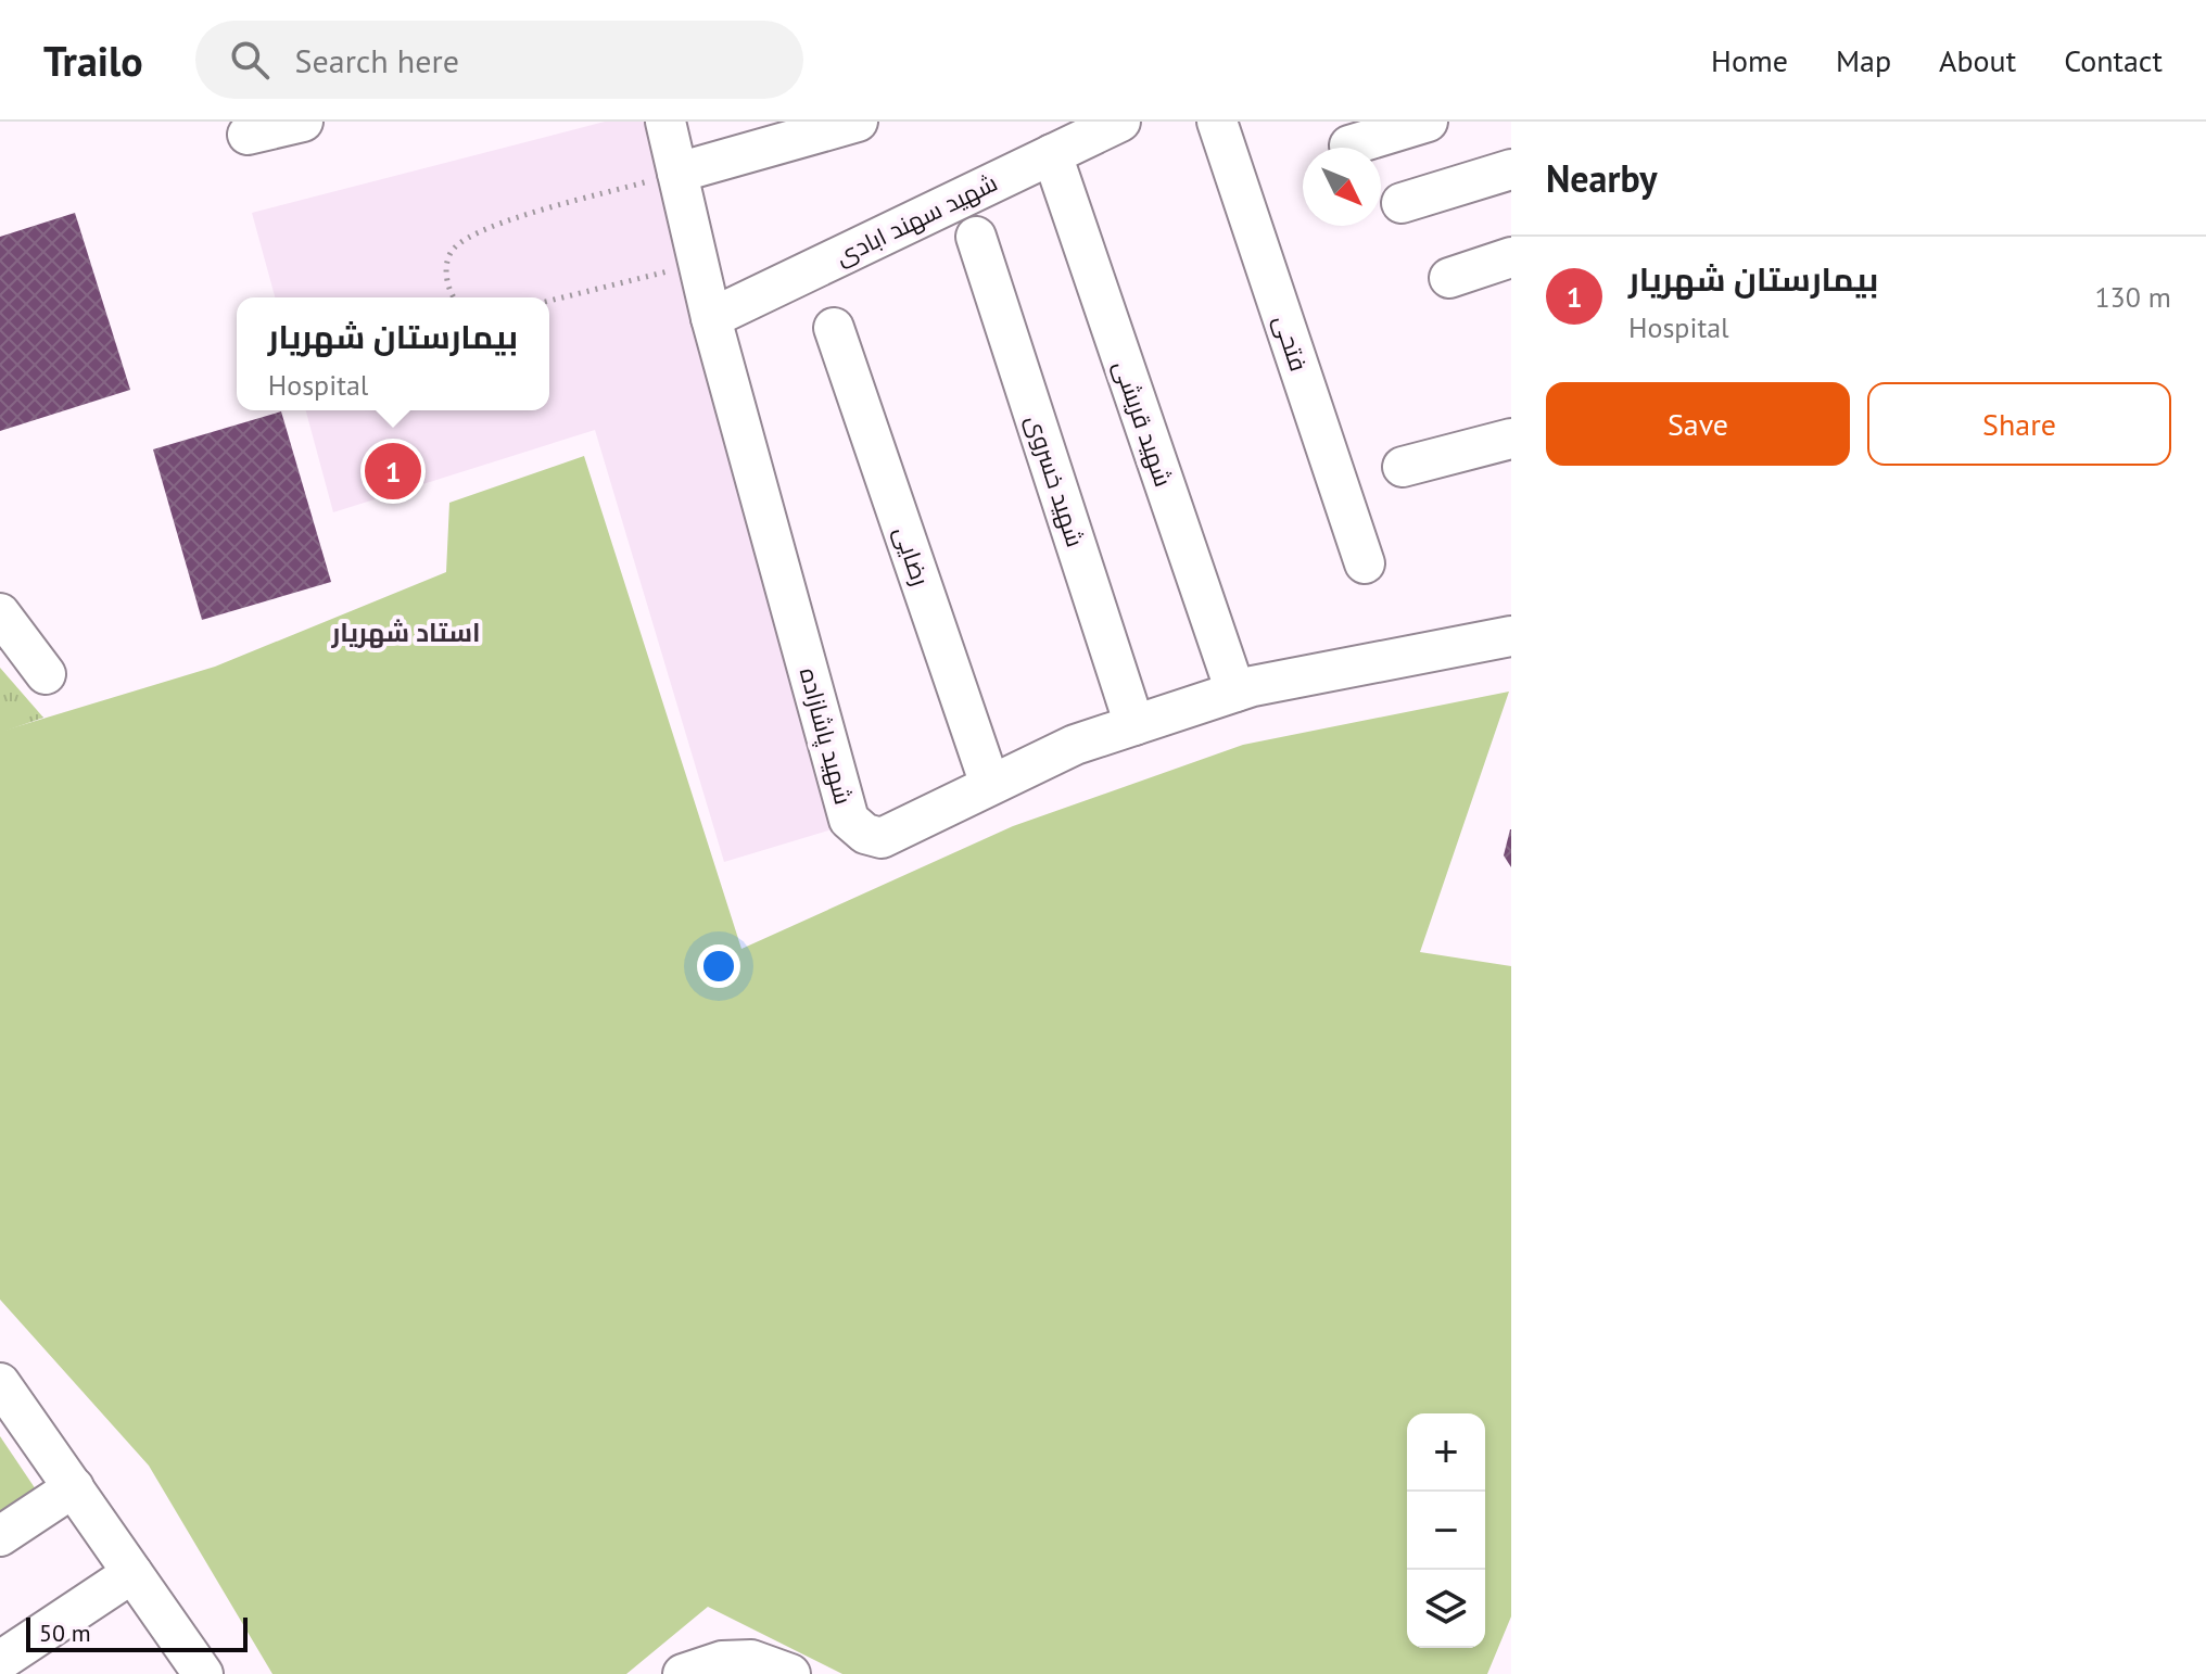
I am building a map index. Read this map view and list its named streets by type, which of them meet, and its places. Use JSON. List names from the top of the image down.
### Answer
{
  "streets": {
    "street": [
      "شهید سهند ابادی",
      "فتحی",
      "شهید قریشی",
      "شهید خسروی",
      "رضایی",
      "شهید پاشازاده"
    ]
  },
  "crossings": [
    ["شهید سهند ابادی", "شهید قریشی"],
    ["شهید سهند ابادی", "شهید پاشازاده"],
    ["شهید قریشی", "شهید پاشازاده"],
    ["شهید خسروی", "شهید پاشازاده"],
    ["رضایی", "شهید پاشازاده"]
  ],
  "districts": ["استاد شهریار"],
  "scale_bar": "50 m",
  "north": "bottom right",
  "page": {
    "header": "Trailo",
    "search": "Search here",
    "nav": [
      "Home",
      "Map",
      "About",
      "Contact"
    ],
    "heading": "Nearby",
    "list": [
      {
        "mark": "1",
        "name": "بیمارستان شهریار",
        "note": "Hospital",
        "value": "130 m"
      }
    ],
    "popup": ["بیمارستان شهریار", "Hospital"],
    "buttons": ["Save", "Share"],
    "pins": "1",
    "map_buttons": ["+", "−"],
    "scale": "50 m"
  }
}
